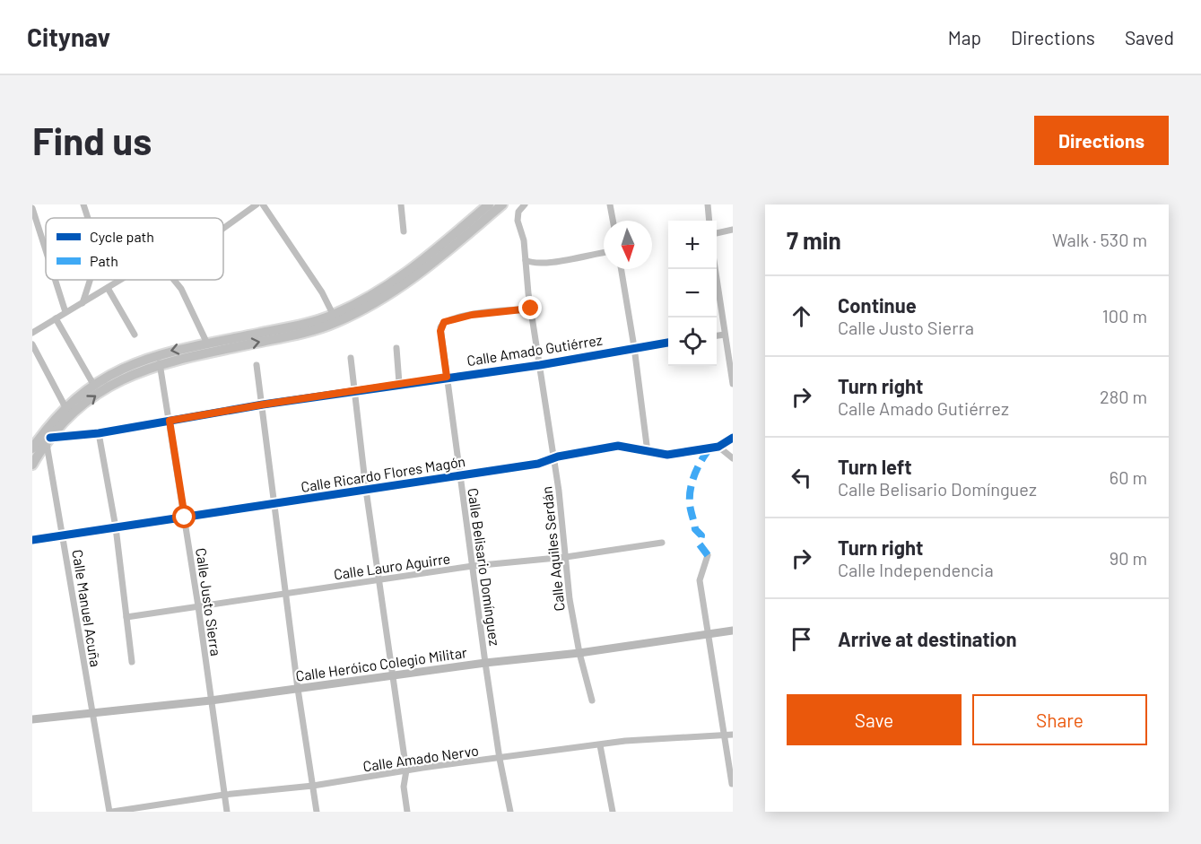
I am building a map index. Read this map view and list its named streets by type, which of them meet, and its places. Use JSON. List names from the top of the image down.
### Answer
{
  "streets": {
    "main road": ["Calle Heróico Colegio Militar"],
    "street": [
      "Calle Amado Gutiérrez",
      "Calle Ricardo Flores Magón",
      "Calle Aquiles Serdán",
      "Calle Lauro Aguirre",
      "Calle Belisario Domínguez",
      "Calle Justo Sierra",
      "Calle Manuel Acuña",
      "Calle Amado Nervo"
    ]
  },
  "crossings": [
    ["Calle Amado Gutiérrez", "Calle Aquiles Serdán"],
    ["Calle Amado Gutiérrez", "Calle Belisario Domínguez"],
    ["Calle Amado Gutiérrez", "Calle Justo Sierra"],
    ["Calle Amado Gutiérrez", "Calle Manuel Acuña"],
    ["Calle Ricardo Flores Magón", "Calle Aquiles Serdán"],
    ["Calle Ricardo Flores Magón", "Calle Belisario Domínguez"],
    ["Calle Ricardo Flores Magón", "Calle Justo Sierra"],
    ["Calle Ricardo Flores Magón", "Calle Manuel Acuña"],
    ["Calle Aquiles Serdán", "Calle Lauro Aguirre"],
    ["Calle Aquiles Serdán", "Calle Belisario Domínguez"],
    ["Calle Aquiles Serdán", "Calle Heróico Colegio Militar"],
    ["Calle Lauro Aguirre", "Calle Belisario Domínguez"],
    ["Calle Lauro Aguirre", "Calle Justo Sierra"],
    ["Calle Belisario Domínguez", "Calle Heróico Colegio Militar"],
    ["Calle Belisario Domínguez", "Calle Amado Nervo"],
    ["Calle Justo Sierra", "Calle Heróico Colegio Militar"],
    ["Calle Justo Sierra", "Calle Amado Nervo"],
    ["Calle Manuel Acuña", "Calle Heróico Colegio Militar"],
    ["Calle Manuel Acuña", "Calle Amado Nervo"]
  ],
  "legend": ["Cycle path", "Path"],
  "north": "bottom",
  "page": {
    "header": "Citynav",
    "nav": ["Map", "Directions", "Saved"],
    "buttons": [
      "Directions",
      ["Save", "Share"]
    ],
    "title": "Find us",
    "heading": ["7 min", "Walk · 530 m"],
    "map_buttons": ["+", "−"],
    "list": [
      ["Continue", "Calle Justo Sierra", "100 m"],
      ["Turn right", "Calle Amado Gutiérrez", "280 m"],
      ["Turn left", "Calle Belisario Domínguez", "60 m"],
      ["Turn right", "Calle Independencia", "90 m"],
      "Arrive at destination"
    ]
  }
}
